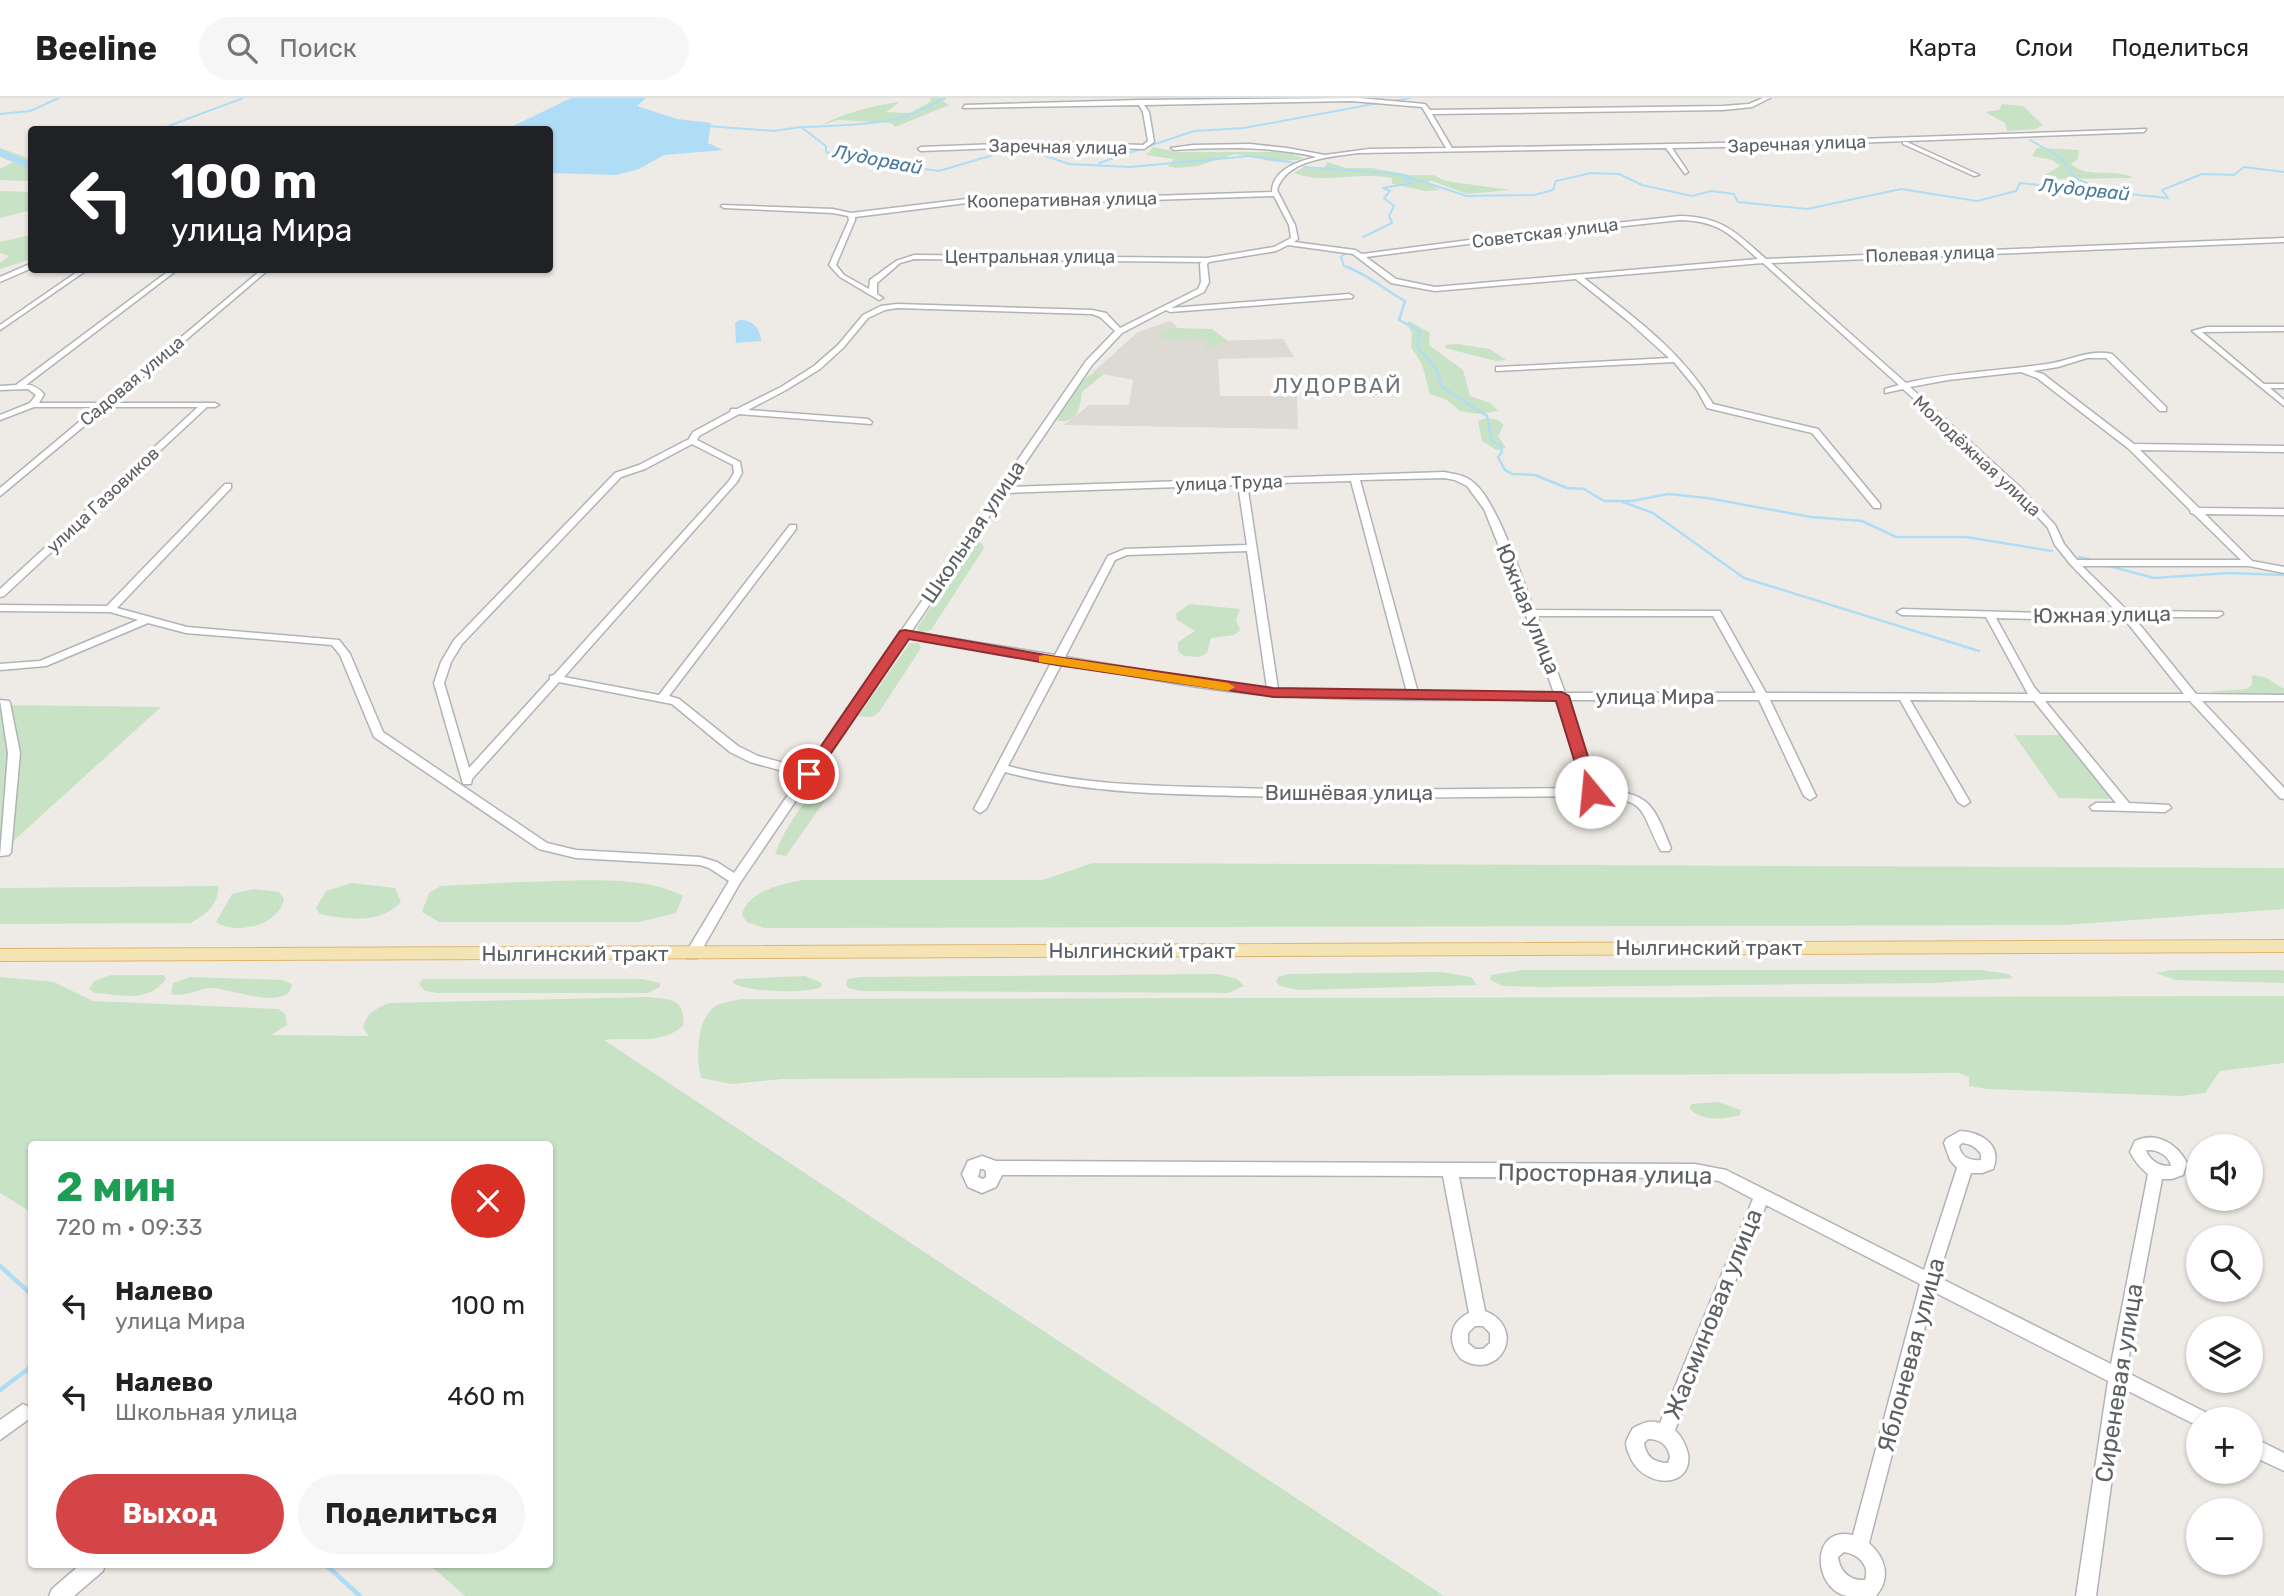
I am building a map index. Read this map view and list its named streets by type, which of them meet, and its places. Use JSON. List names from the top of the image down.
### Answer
{
  "streets": {
    "main road": ["Нылгинский тракт"],
    "street": [
      "Заречная улица",
      "Кооперативная улица",
      "Советская улица",
      "Полевая улица",
      "Центральная улица",
      "Садовая улица",
      "Молодёжная улица",
      "улица Труда",
      "улица Газовиков",
      "Школьная улица",
      "Южная улица",
      "улица Мира",
      "Вишнёвая улица",
      "Просторная улица",
      "Жасминовая улица",
      "Яблоневая улица",
      "Сиреневая улица"
    ]
  },
  "crossings": [
    ["Советская улица", "Полевая улица"],
    ["Советская улица", "Центральная улица"],
    ["Советская улица", "Молодёжная улица"],
    ["Полевая улица", "Центральная улица"],
    ["Полевая улица", "Молодёжная улица"],
    ["Садовая улица", "улица Газовиков"],
    ["Молодёжная улица", "Южная улица"],
    ["Молодёжная улица", "улица Мира"],
    ["улица Труда", "Школьная улица"],
    ["улица Труда", "Южная улица"],
    ["Школьная улица", "улица Мира"],
    ["Школьная улица", "Нылгинский тракт"],
    ["Южная улица", "улица Мира"],
    ["Южная улица", "Вишнёвая улица"],
    ["Просторная улица", "Жасминовая улица"],
    ["Просторная улица", "Яблоневая улица"],
    ["Просторная улица", "Сиреневая улица"]
  ],
  "districts": ["ЛУДОРВАЙ"],
  "water": ["Лудорвай"],
  "page": {
    "header": "Beeline",
    "search": "Поиск",
    "nav": ["Карта", "Слои", "Поделиться"],
    "turn": ["100 m", "улица Мира"],
    "map_buttons": ["+", "−"],
    "heading": ["2 мин", "720 m · 09:33"],
    "list": [
      {
        "name": "Налево",
        "note": "улица Мира",
        "value": "100 m"
      },
      {
        "name": "Налево",
        "note": "Школьная улица",
        "value": "460 m"
      }
    ],
    "buttons": ["Выход", "Поделиться"]
  }
}
